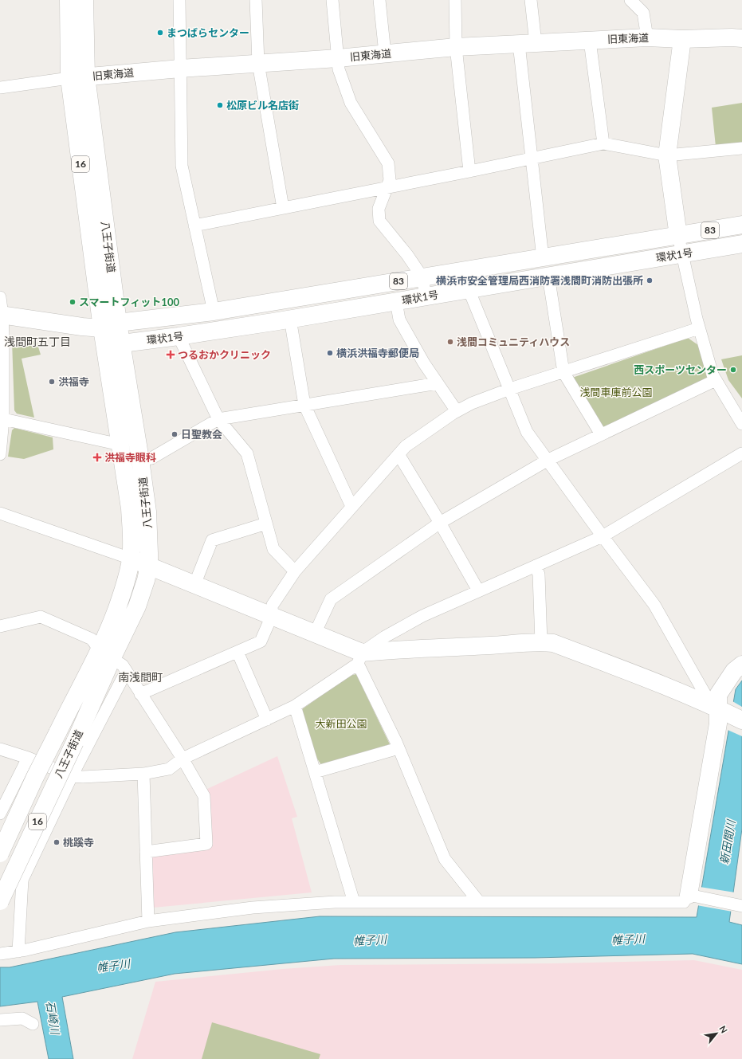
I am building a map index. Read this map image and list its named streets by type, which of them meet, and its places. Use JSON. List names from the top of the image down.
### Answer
{
  "streets": {
    "main road": [
      "旧東海道",
      "16",
      "83",
      "八王子街道",
      "環状1号"
    ]
  },
  "crossings": [
    ["旧東海道", "八王子街道"],
    ["八王子街道", "環状1号"]
  ],
  "districts": ["浅間町五丁目", "南浅間町"],
  "water": ["新田間川", "帷子川", "石崎川"],
  "parks": ["浅間車庫前公園", "大新田公園"],
  "places": {
    "other": [
      "まつばらセンター",
      "松原ビル名店街",
      "横浜市安全管理局西消防署浅間町消防出張所",
      "スマートフィット100",
      "浅間コミュニティハウス",
      "横浜洪福寺郵便局",
      "西スポーツセンター",
      "洪福寺",
      "日聖教会",
      "桃蹊寺"
    ],
    "health": ["つるおかクリニック", "洪福寺眼科"]
  },
  "north": "top right"
}
